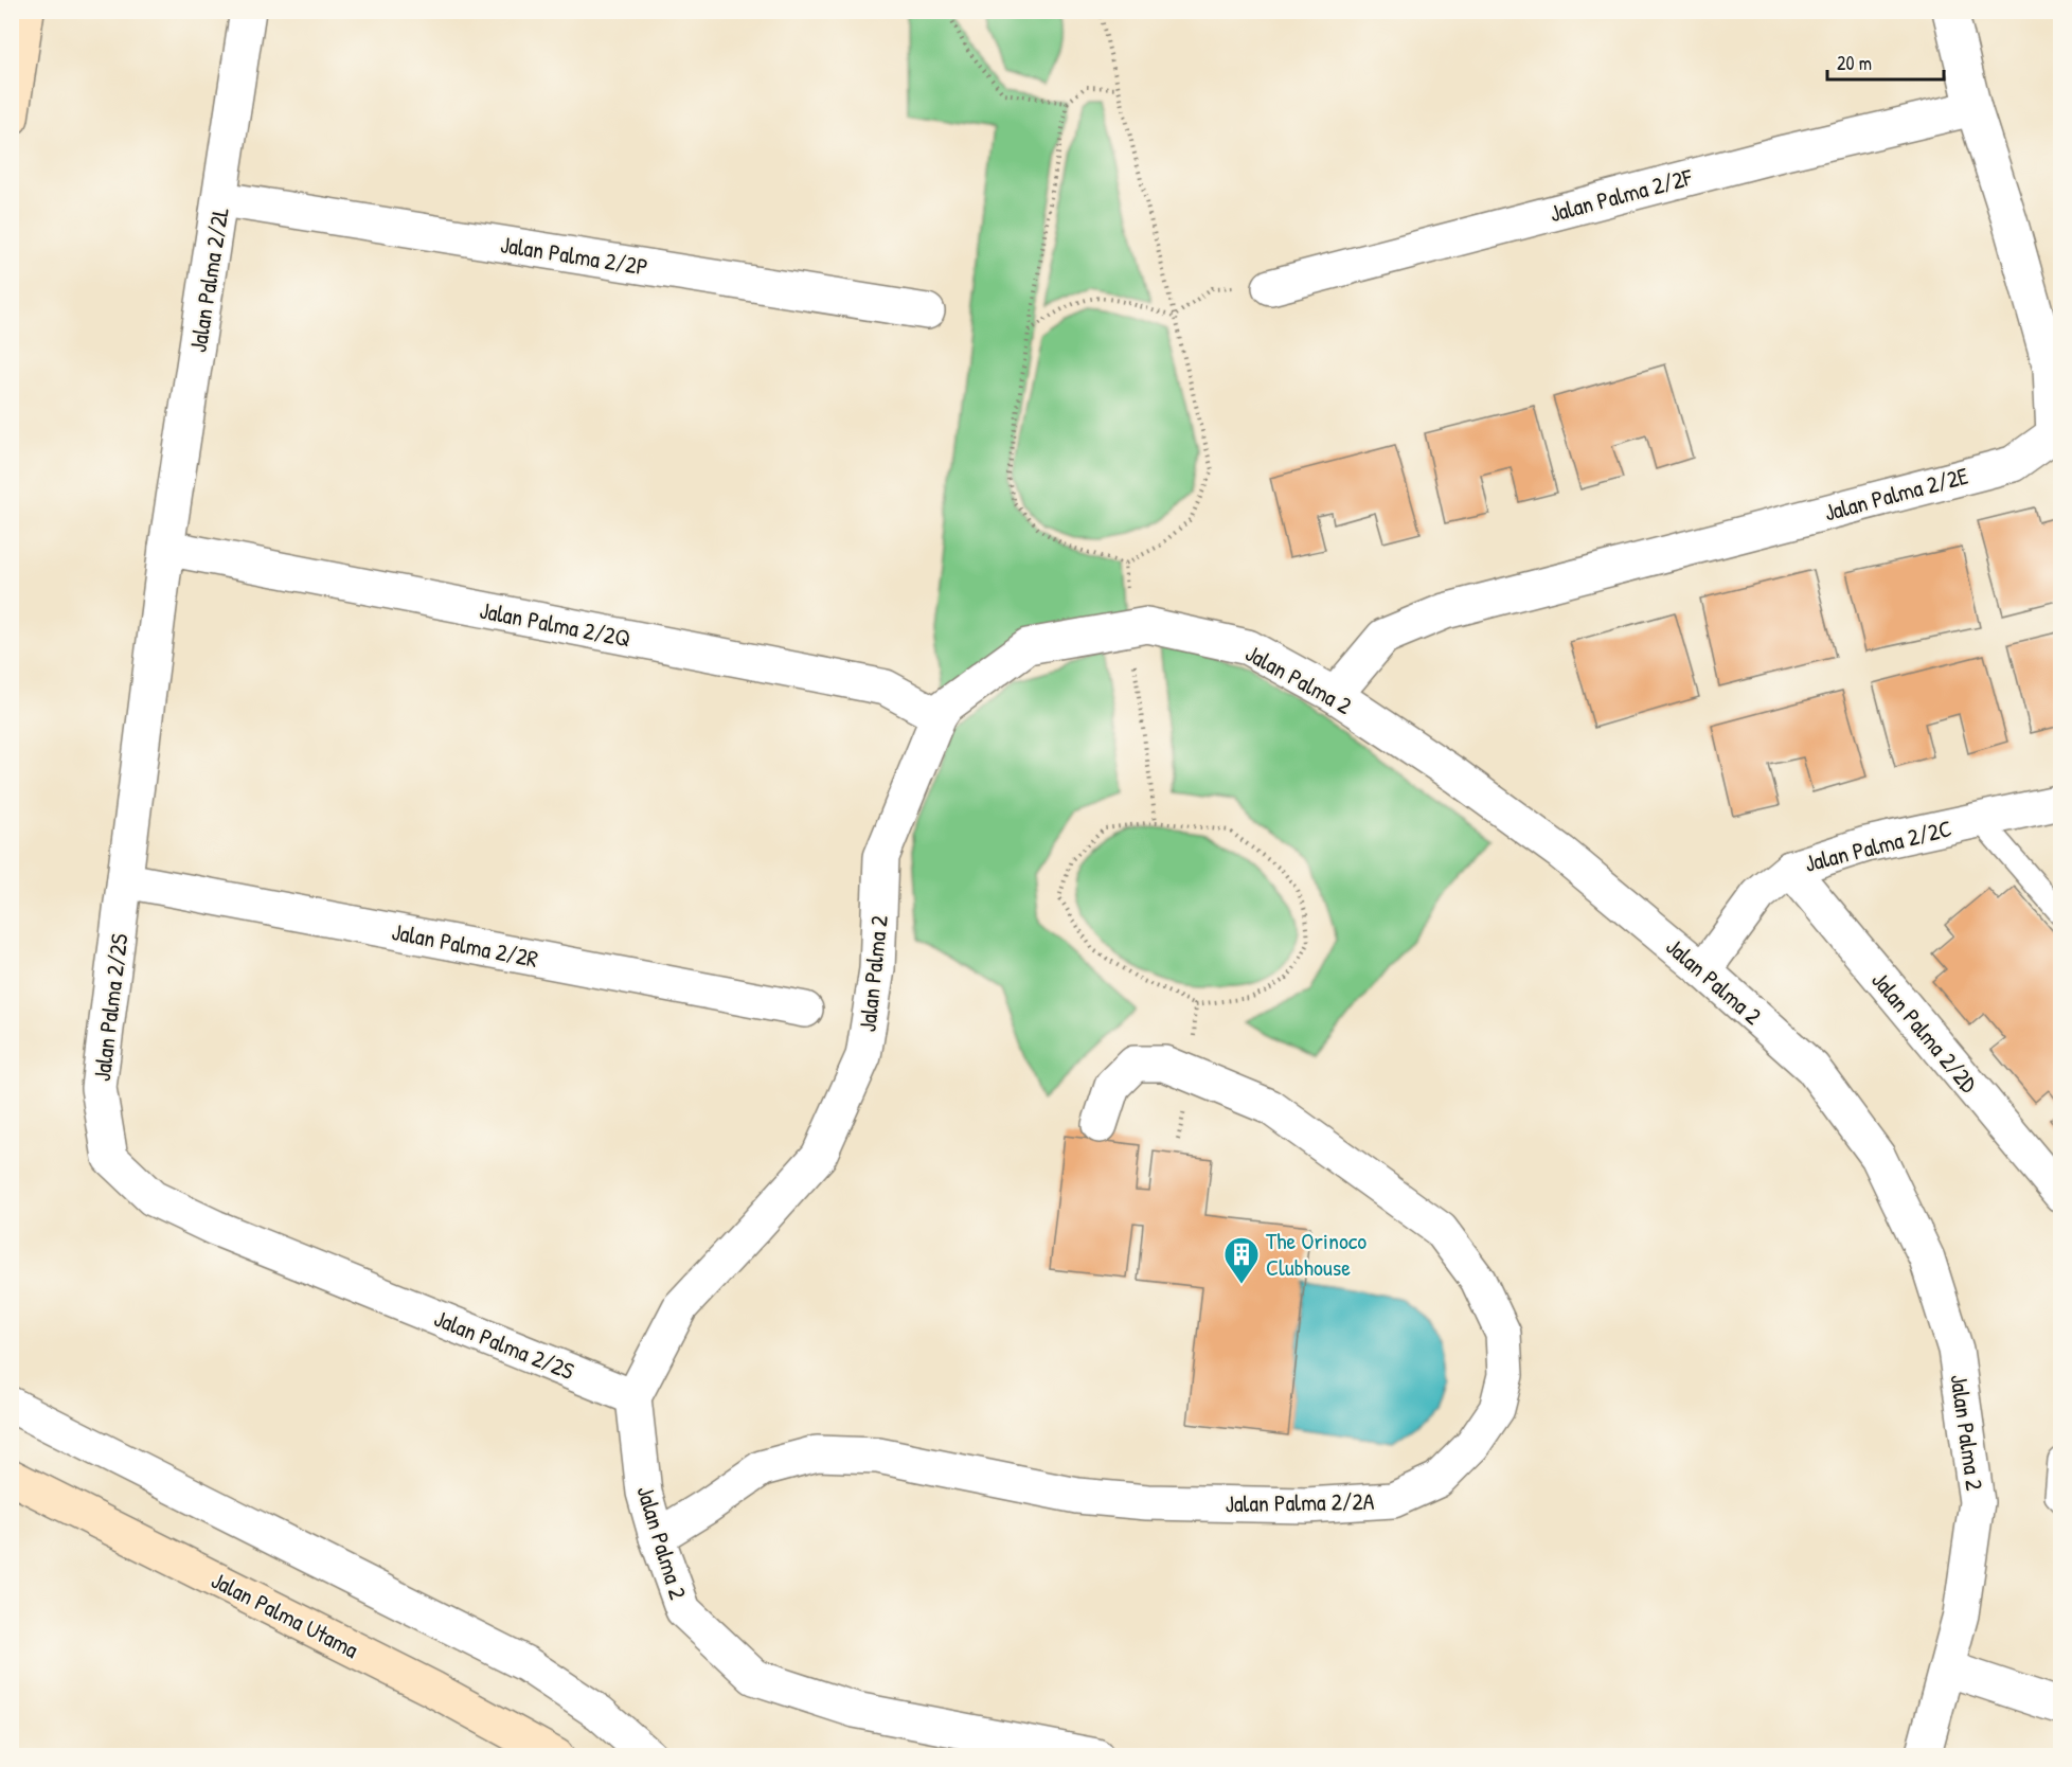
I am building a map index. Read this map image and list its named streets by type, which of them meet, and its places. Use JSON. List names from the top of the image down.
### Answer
{
  "streets": {
    "street": [
      "Jalan Palma 2/2F",
      "Jalan Palma 2/2P",
      "Jalan Palma 2/2L",
      "Jalan Palma 2/2E",
      "Jalan Palma 2/2Q",
      "Jalan Palma 2",
      "Jalan Palma 2/2C",
      "Jalan Palma 2/2R",
      "Jalan Palma 2/2S",
      "Jalan Palma 2/2D",
      "Jalan Palma 2/2A",
      "Jalan Palma Utama"
    ]
  },
  "crossings": [
    ["Jalan Palma 2/2F", "Jalan Palma 2/2E"],
    ["Jalan Palma 2/2P", "Jalan Palma 2/2L"],
    ["Jalan Palma 2/2L", "Jalan Palma 2/2Q"],
    ["Jalan Palma 2/2L", "Jalan Palma 2/2S"],
    ["Jalan Palma 2/2E", "Jalan Palma 2"],
    ["Jalan Palma 2/2Q", "Jalan Palma 2"],
    ["Jalan Palma 2/2Q", "Jalan Palma 2/2S"],
    ["Jalan Palma 2", "Jalan Palma 2/2C"],
    ["Jalan Palma 2", "Jalan Palma 2/2S"],
    ["Jalan Palma 2", "Jalan Palma 2/2A"],
    ["Jalan Palma 2/2C", "Jalan Palma 2/2D"],
    ["Jalan Palma 2/2R", "Jalan Palma 2/2S"]
  ],
  "places": {
    "building": ["The Orinoco Clubhouse"]
  },
  "scale_bar": "20 m"
}
